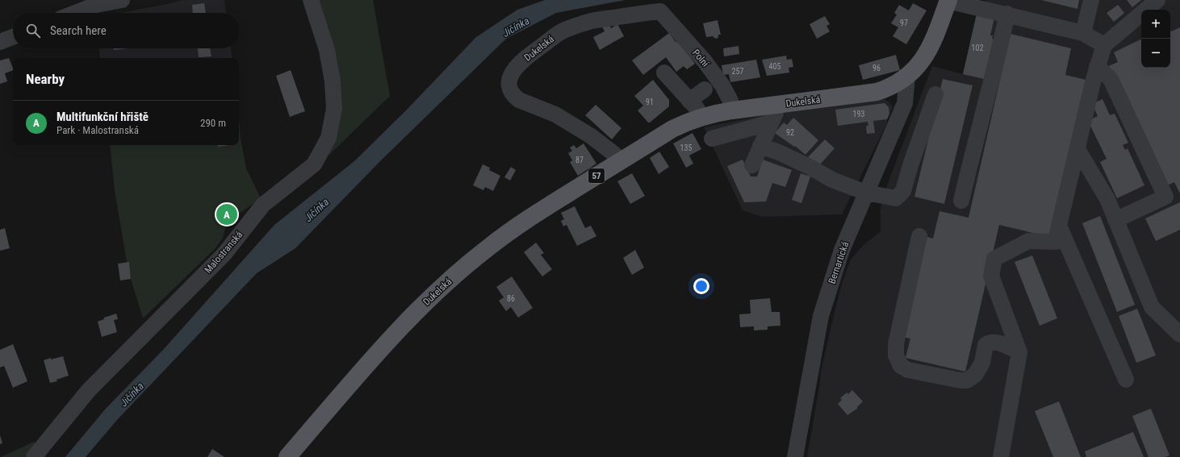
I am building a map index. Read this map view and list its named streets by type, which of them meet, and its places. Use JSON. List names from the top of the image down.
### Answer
{
  "streets": {
    "main road": ["Dukelská", "57"],
    "street": ["Polní", "Malostranská", "Bernartická"]
  },
  "crossings": [
    ["Dukelská", "Polní"],
    ["Dukelská", "Bernartická"]
  ],
  "water": ["Jičínka"],
  "house_numbers": [
    "97",
    "102",
    "405",
    "96",
    "257",
    "91",
    "193",
    "92",
    "135",
    "87",
    "86"
  ],
  "page": {
    "map_buttons": ["+", "−"],
    "search": "Search here",
    "heading": "Nearby",
    "list": [
      {
        "mark": "A",
        "name": "Multifunkční hřiště",
        "note": "Park · Malostranská",
        "value": "290 m"
      }
    ],
    "pins": "A"
  }
}
